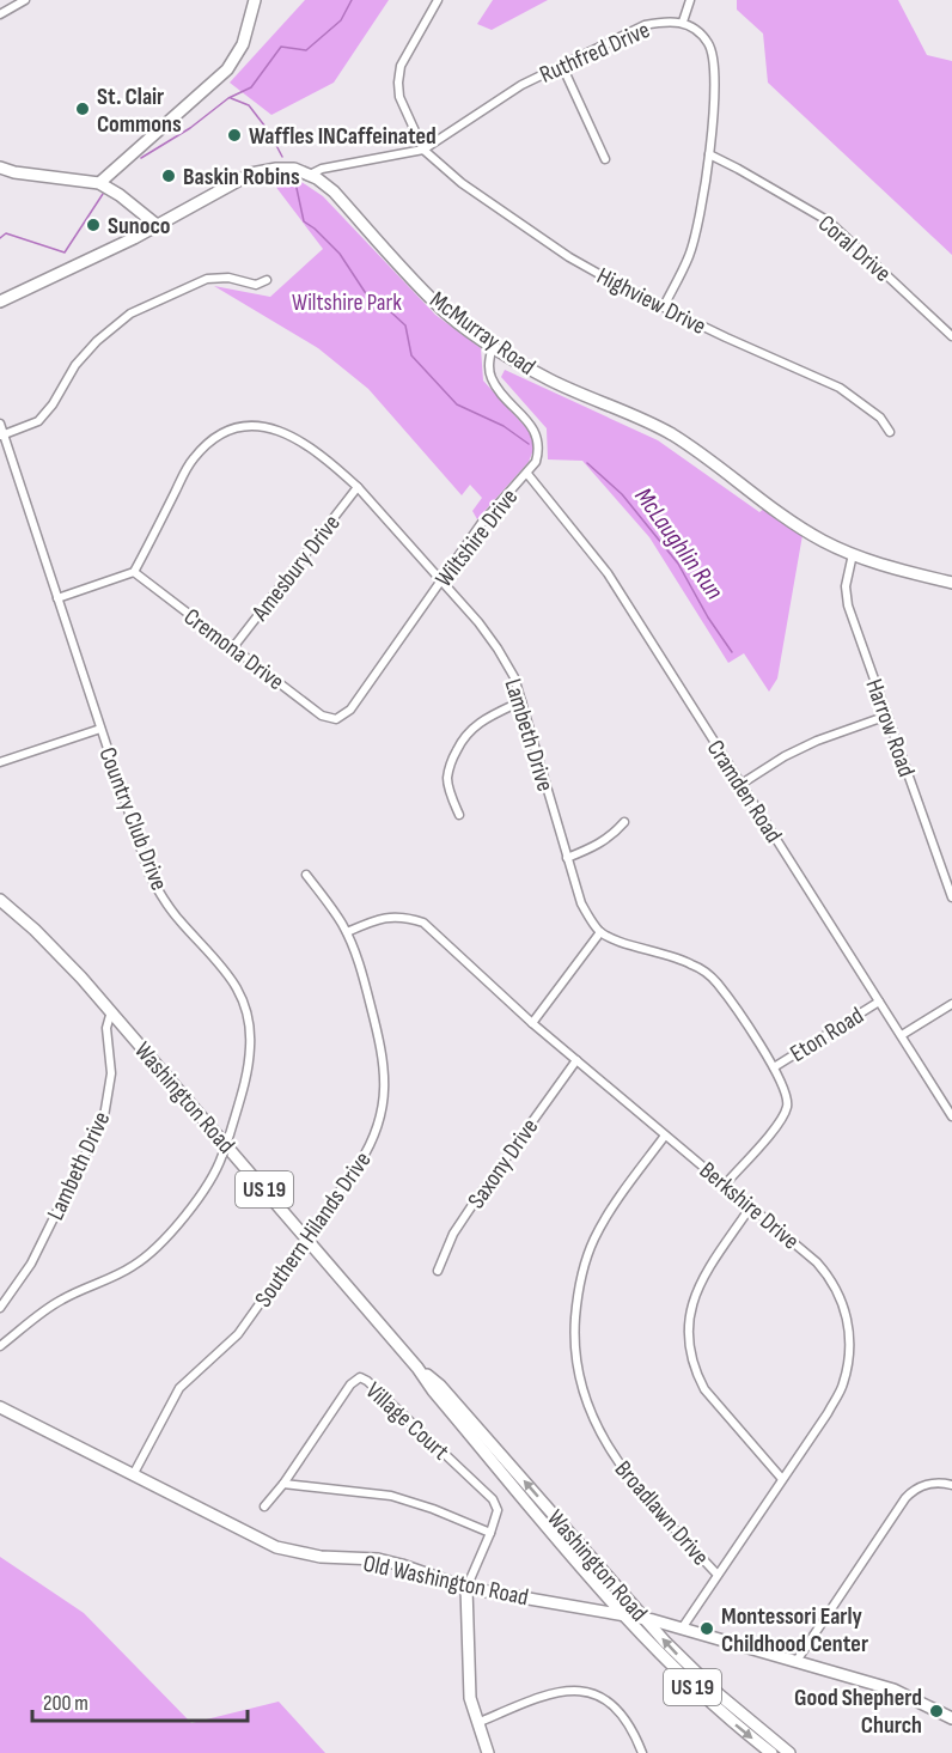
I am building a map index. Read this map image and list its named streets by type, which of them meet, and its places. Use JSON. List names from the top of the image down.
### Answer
{
  "streets": {
    "main road": [
      "McMurray Road",
      "Washington Road",
      "US 19",
      "Old Washington Road"
    ],
    "street": [
      "Ruthfred Drive",
      "Coral Drive",
      "Highview Drive",
      "Wiltshire Drive",
      "Amesbury Drive",
      "Cremona Drive",
      "Harrow Road",
      "Lambeth Drive",
      "Cramden Road",
      "Country Club Drive",
      "Eton Road",
      "Saxony Drive",
      "Berkshire Drive",
      "Southern Hilands Drive",
      "Village Court",
      "Broadlawn Drive"
    ]
  },
  "crossings": [
    ["Ruthfred Drive", "Coral Drive"],
    ["Ruthfred Drive", "Highview Drive"],
    ["Ruthfred Drive", "McMurray Road"],
    ["McMurray Road", "Wiltshire Drive"],
    ["McMurray Road", "Harrow Road"],
    ["Wiltshire Drive", "Cremona Drive"],
    ["Wiltshire Drive", "Lambeth Drive"],
    ["Wiltshire Drive", "Cramden Road"],
    ["Amesbury Drive", "Cremona Drive"],
    ["Amesbury Drive", "Lambeth Drive"],
    ["Cremona Drive", "Lambeth Drive"],
    ["Lambeth Drive", "Washington Road"],
    ["Cramden Road", "Eton Road"],
    ["Washington Road", "Southern Hilands Drive"],
    ["Washington Road", "Old Washington Road"],
    ["Saxony Drive", "Berkshire Drive"],
    ["Berkshire Drive", "Southern Hilands Drive"],
    ["Berkshire Drive", "Broadlawn Drive"],
    ["Berkshire Drive", "Old Washington Road"],
    ["Southern Hilands Drive", "Old Washington Road"],
    ["Village Court", "Old Washington Road"]
  ],
  "water": ["McLaughlin Run"],
  "parks": ["Wiltshire Park"],
  "places": [
    "St. Clair Commons",
    "Waffles INCaffeinated",
    "Baskin Robins",
    "Sunoco",
    "Montessori Early Childhood Center",
    "Good Shepherd Church"
  ],
  "scale_bar": "200 m"
}
